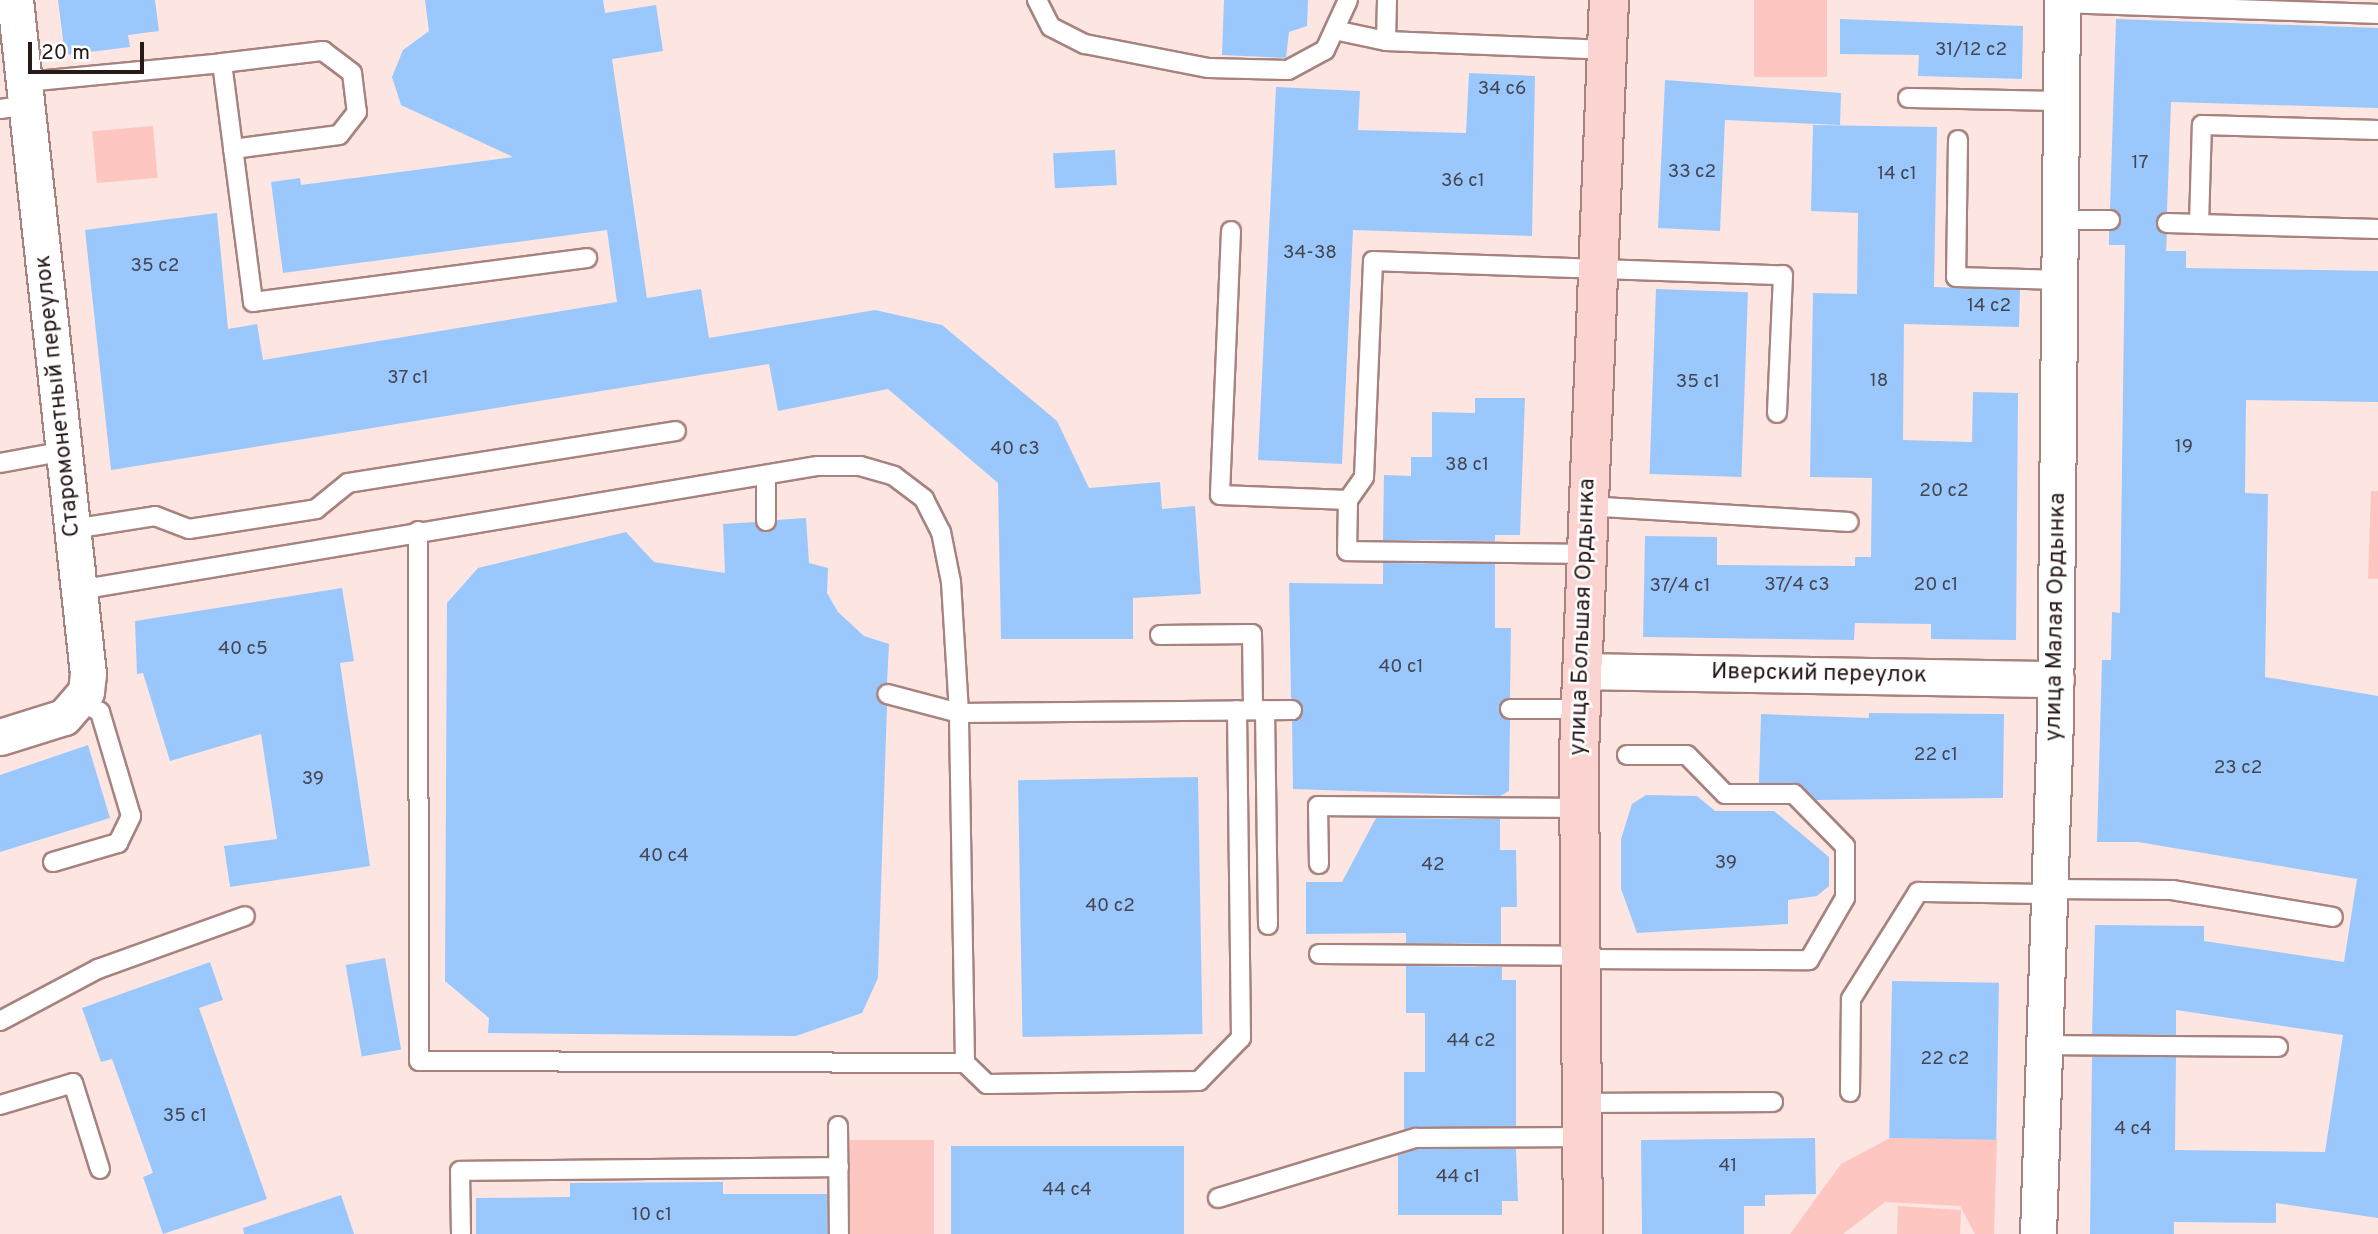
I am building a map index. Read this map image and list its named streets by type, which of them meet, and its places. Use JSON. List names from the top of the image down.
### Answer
{
  "streets": {
    "main road": ["улица Большая Ордынка"],
    "street": ["Старомонетный переулок", "улица Малая Ордынка", "Иверский переулок"]
  },
  "crossings": [
    ["улица Большая Ордынка", "Иверский переулок"],
    ["улица Малая Ордынка", "Иверский переулок"]
  ],
  "house_numbers": [
    "31/12 с2",
    "34 с6",
    "17",
    "33 с2",
    "14 с1",
    "36 с1",
    "34-38",
    "35 с2",
    "14 с2",
    "37 с1",
    "18",
    "35 с1",
    "19",
    "40 с3",
    "38 с1",
    "20 с2",
    "37/4 с3",
    "20 с1",
    "37/4 с1",
    "40 с5",
    "40 с1",
    "22 с1",
    "23 с2",
    "39",
    "40 с4",
    "39",
    "42",
    "40 с2",
    "44 с2",
    "22 с2",
    "35 с1",
    "4 с4",
    "41",
    "44 с1",
    "44 с4",
    "10 с1"
  ],
  "scale_bar": "20 m"
}
